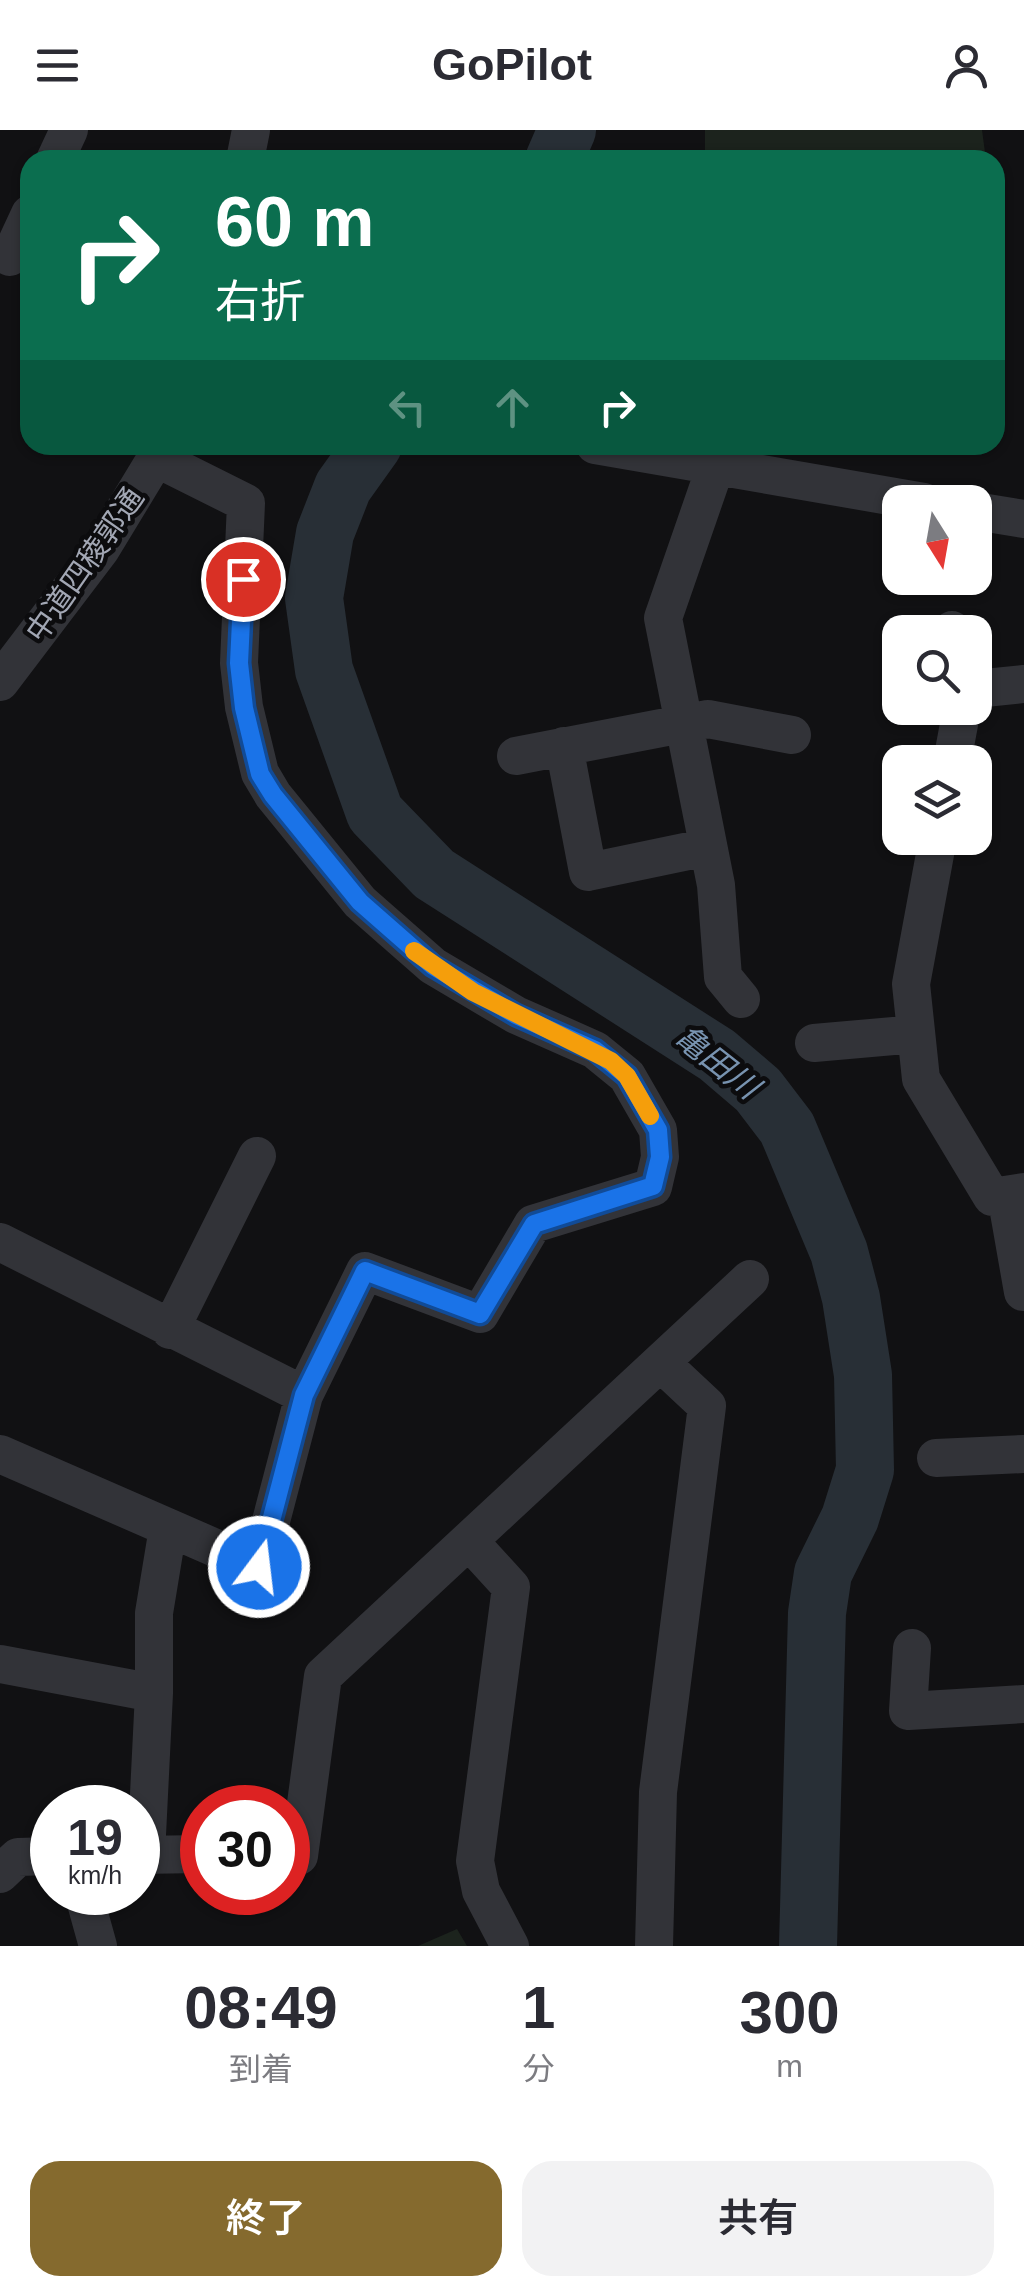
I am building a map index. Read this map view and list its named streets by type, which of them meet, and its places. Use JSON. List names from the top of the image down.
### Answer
{
  "streets": {
    "street": ["中道四稜郭通"]
  },
  "water": ["亀田川"],
  "north": "bottom",
  "page": {
    "header": "GoPilot",
    "turn": ["60 m", "右折"],
    "speed": "19 km/h",
    "limit": "30",
    "eta": [
      "08:49",
      "到着",
      "1",
      "分",
      "300",
      "m"
    ],
    "buttons": ["終了", "共有"]
  }
}
